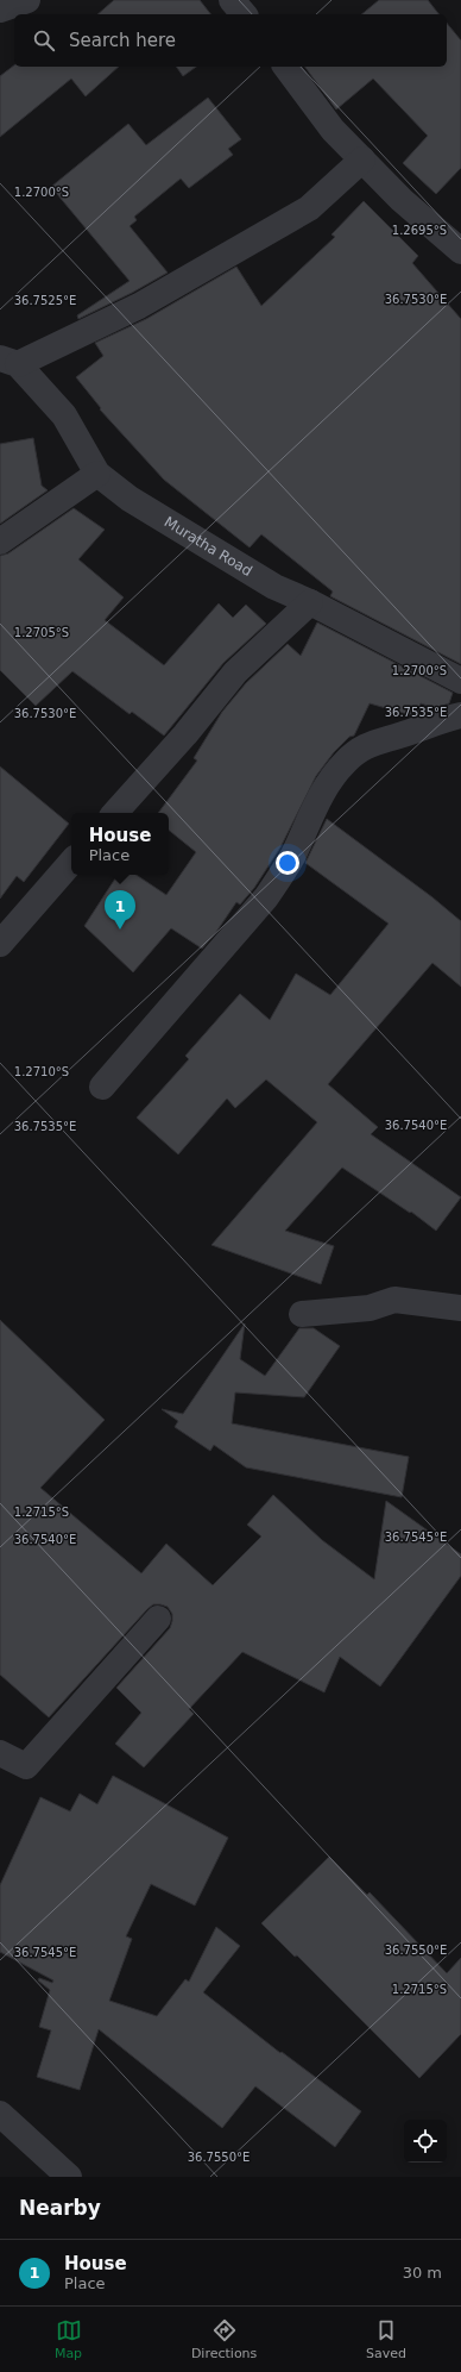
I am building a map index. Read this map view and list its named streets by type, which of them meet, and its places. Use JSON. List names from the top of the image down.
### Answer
{
  "streets": {
    "street": ["Muratha Road"]
  },
  "page": {
    "search": "Search here",
    "popup": ["House", "Place"],
    "pins": "1",
    "heading": "Nearby",
    "list": [
      {
        "mark": "1",
        "name": "House",
        "note": "Place",
        "value": "30 m"
      }
    ],
    "nav": ["Map", "Directions", "Saved"]
  },
  "coordinates": [
    "1.2700°S",
    "1.2695°S",
    "36.7530°E",
    "36.7525°E",
    "1.2705°S",
    "36.7535°E",
    "1.2710°S",
    "36.7540°E",
    "1.2715°S",
    "36.7545°E",
    "36.7550°E"
  ]
}
